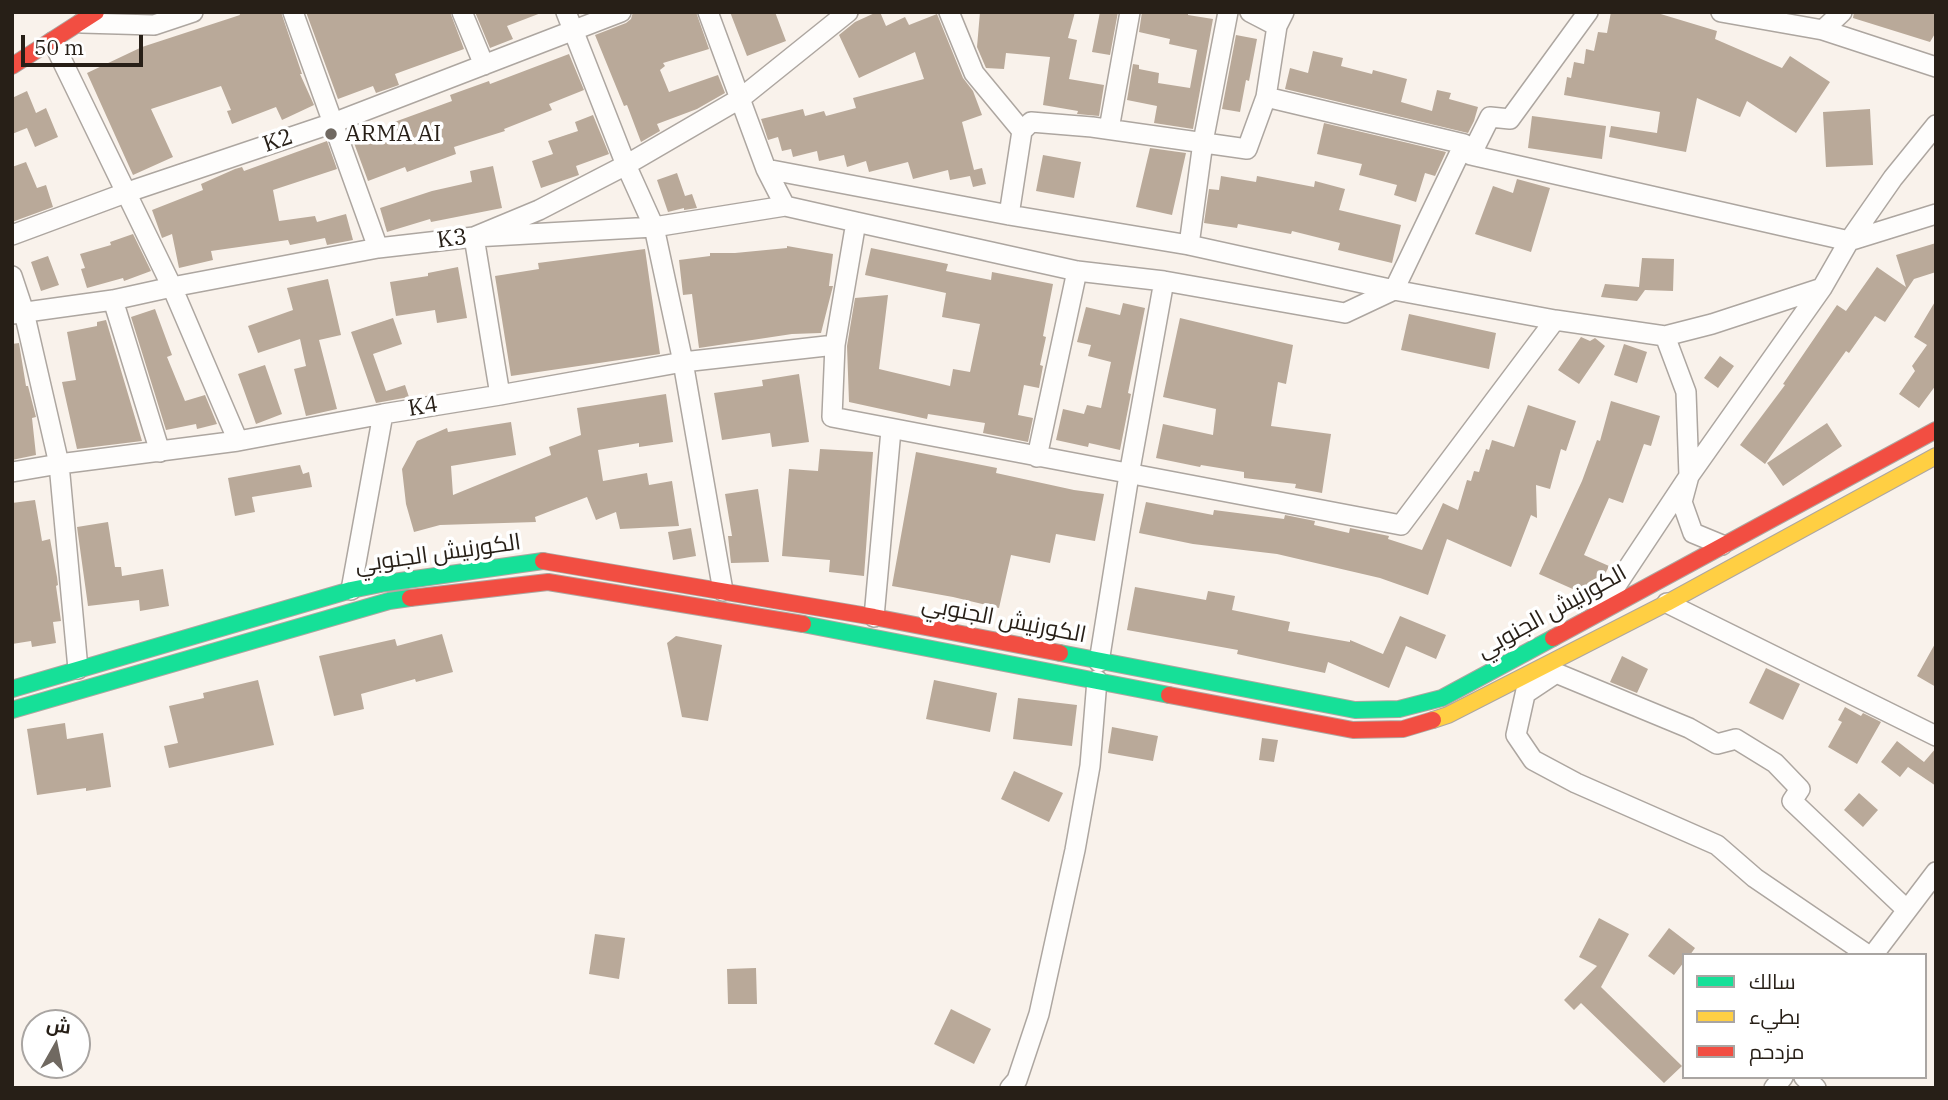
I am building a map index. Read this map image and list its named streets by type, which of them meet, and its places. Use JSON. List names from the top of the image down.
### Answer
{
  "streets": {
    "main road": ["الكورنيش الجنوبي"],
    "street": ["K2", "K3", "K4"]
  },
  "places": ["ARMA AI"],
  "legend": ["سالك", "بطيء", "مزدحم"],
  "scale_bar": "50 m",
  "north": "top"
}
